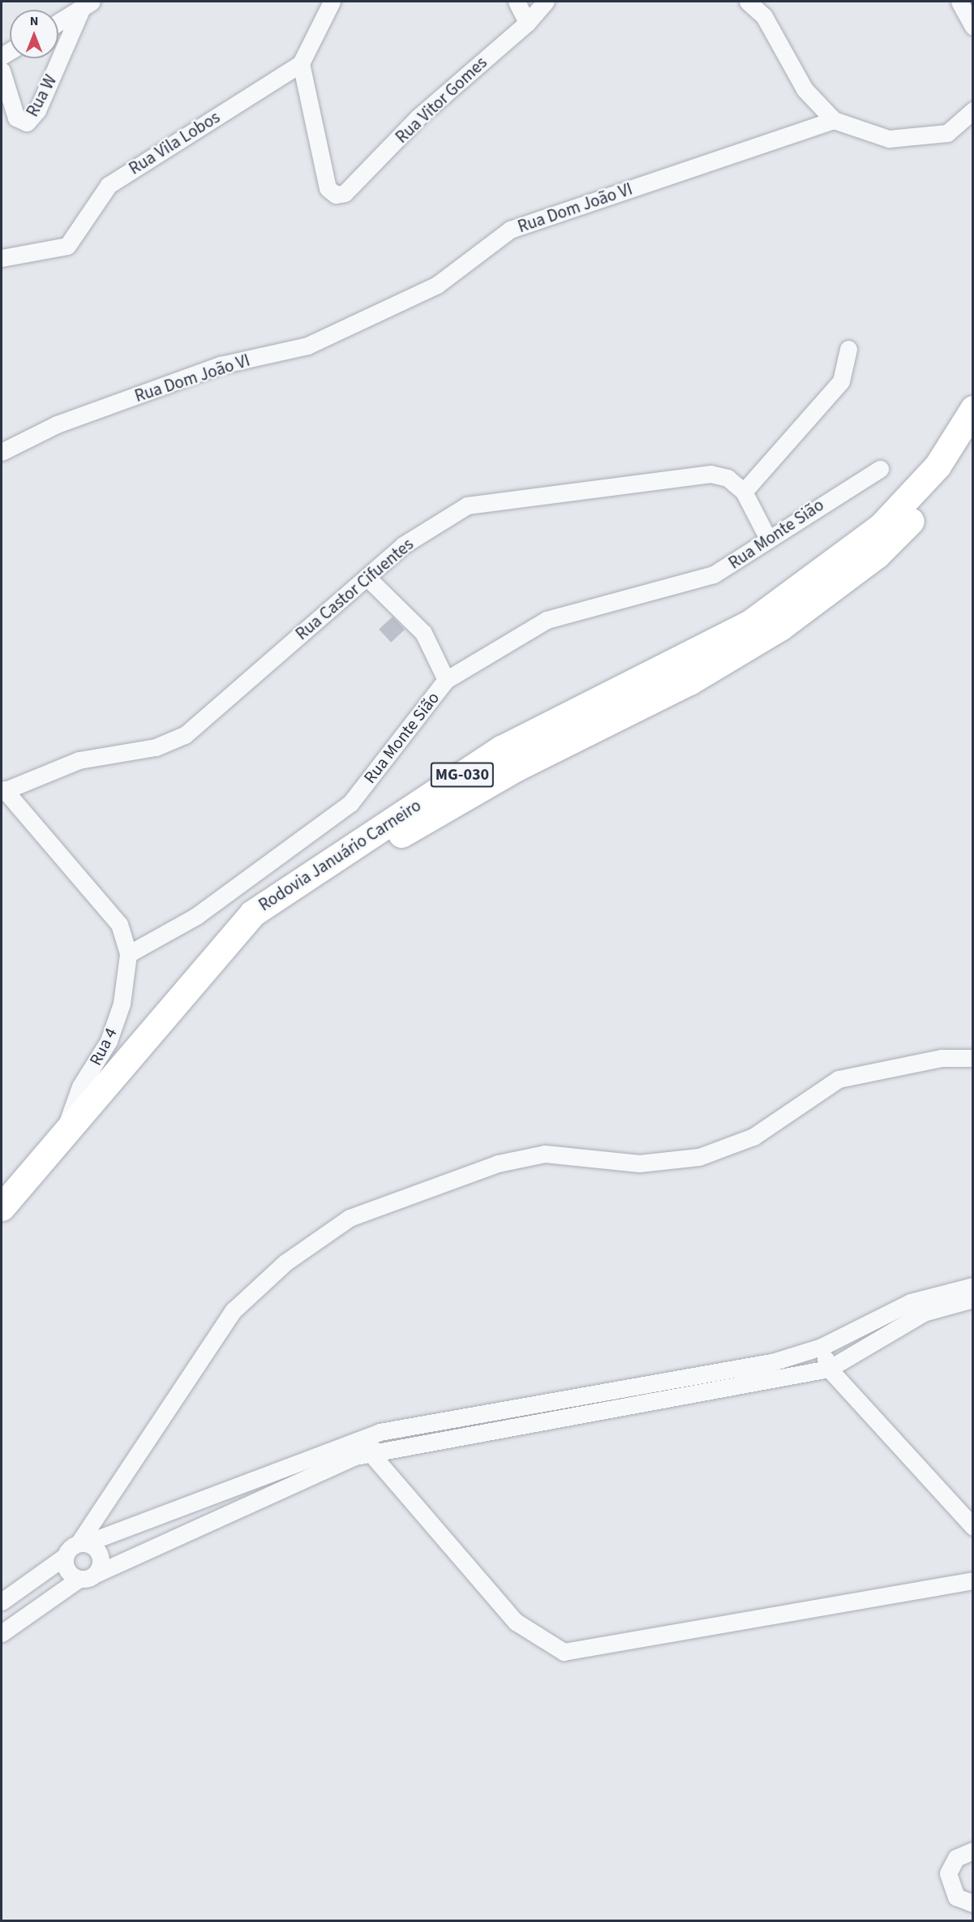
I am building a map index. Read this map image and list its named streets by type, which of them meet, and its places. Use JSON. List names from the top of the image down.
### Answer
{
  "streets": {
    "highway": ["MG-030", "Rodovia Januário Carneiro"],
    "street": [
      "Rua W",
      "Rua Vitor Gomes",
      "Rua Vila Lobos",
      "Rua Dom João VI",
      "Rua Monte Sião",
      "Rua Castor Cifuentes",
      "Rua 4"
    ]
  },
  "crossings": [
    ["Rua Vitor Gomes", "Rua Vila Lobos"],
    ["Rua Monte Sião", "Rua Castor Cifuentes"],
    ["Rua Monte Sião", "Rua 4"],
    ["Rodovia Januário Carneiro", "Rua 4"]
  ],
  "north": "top"
}
